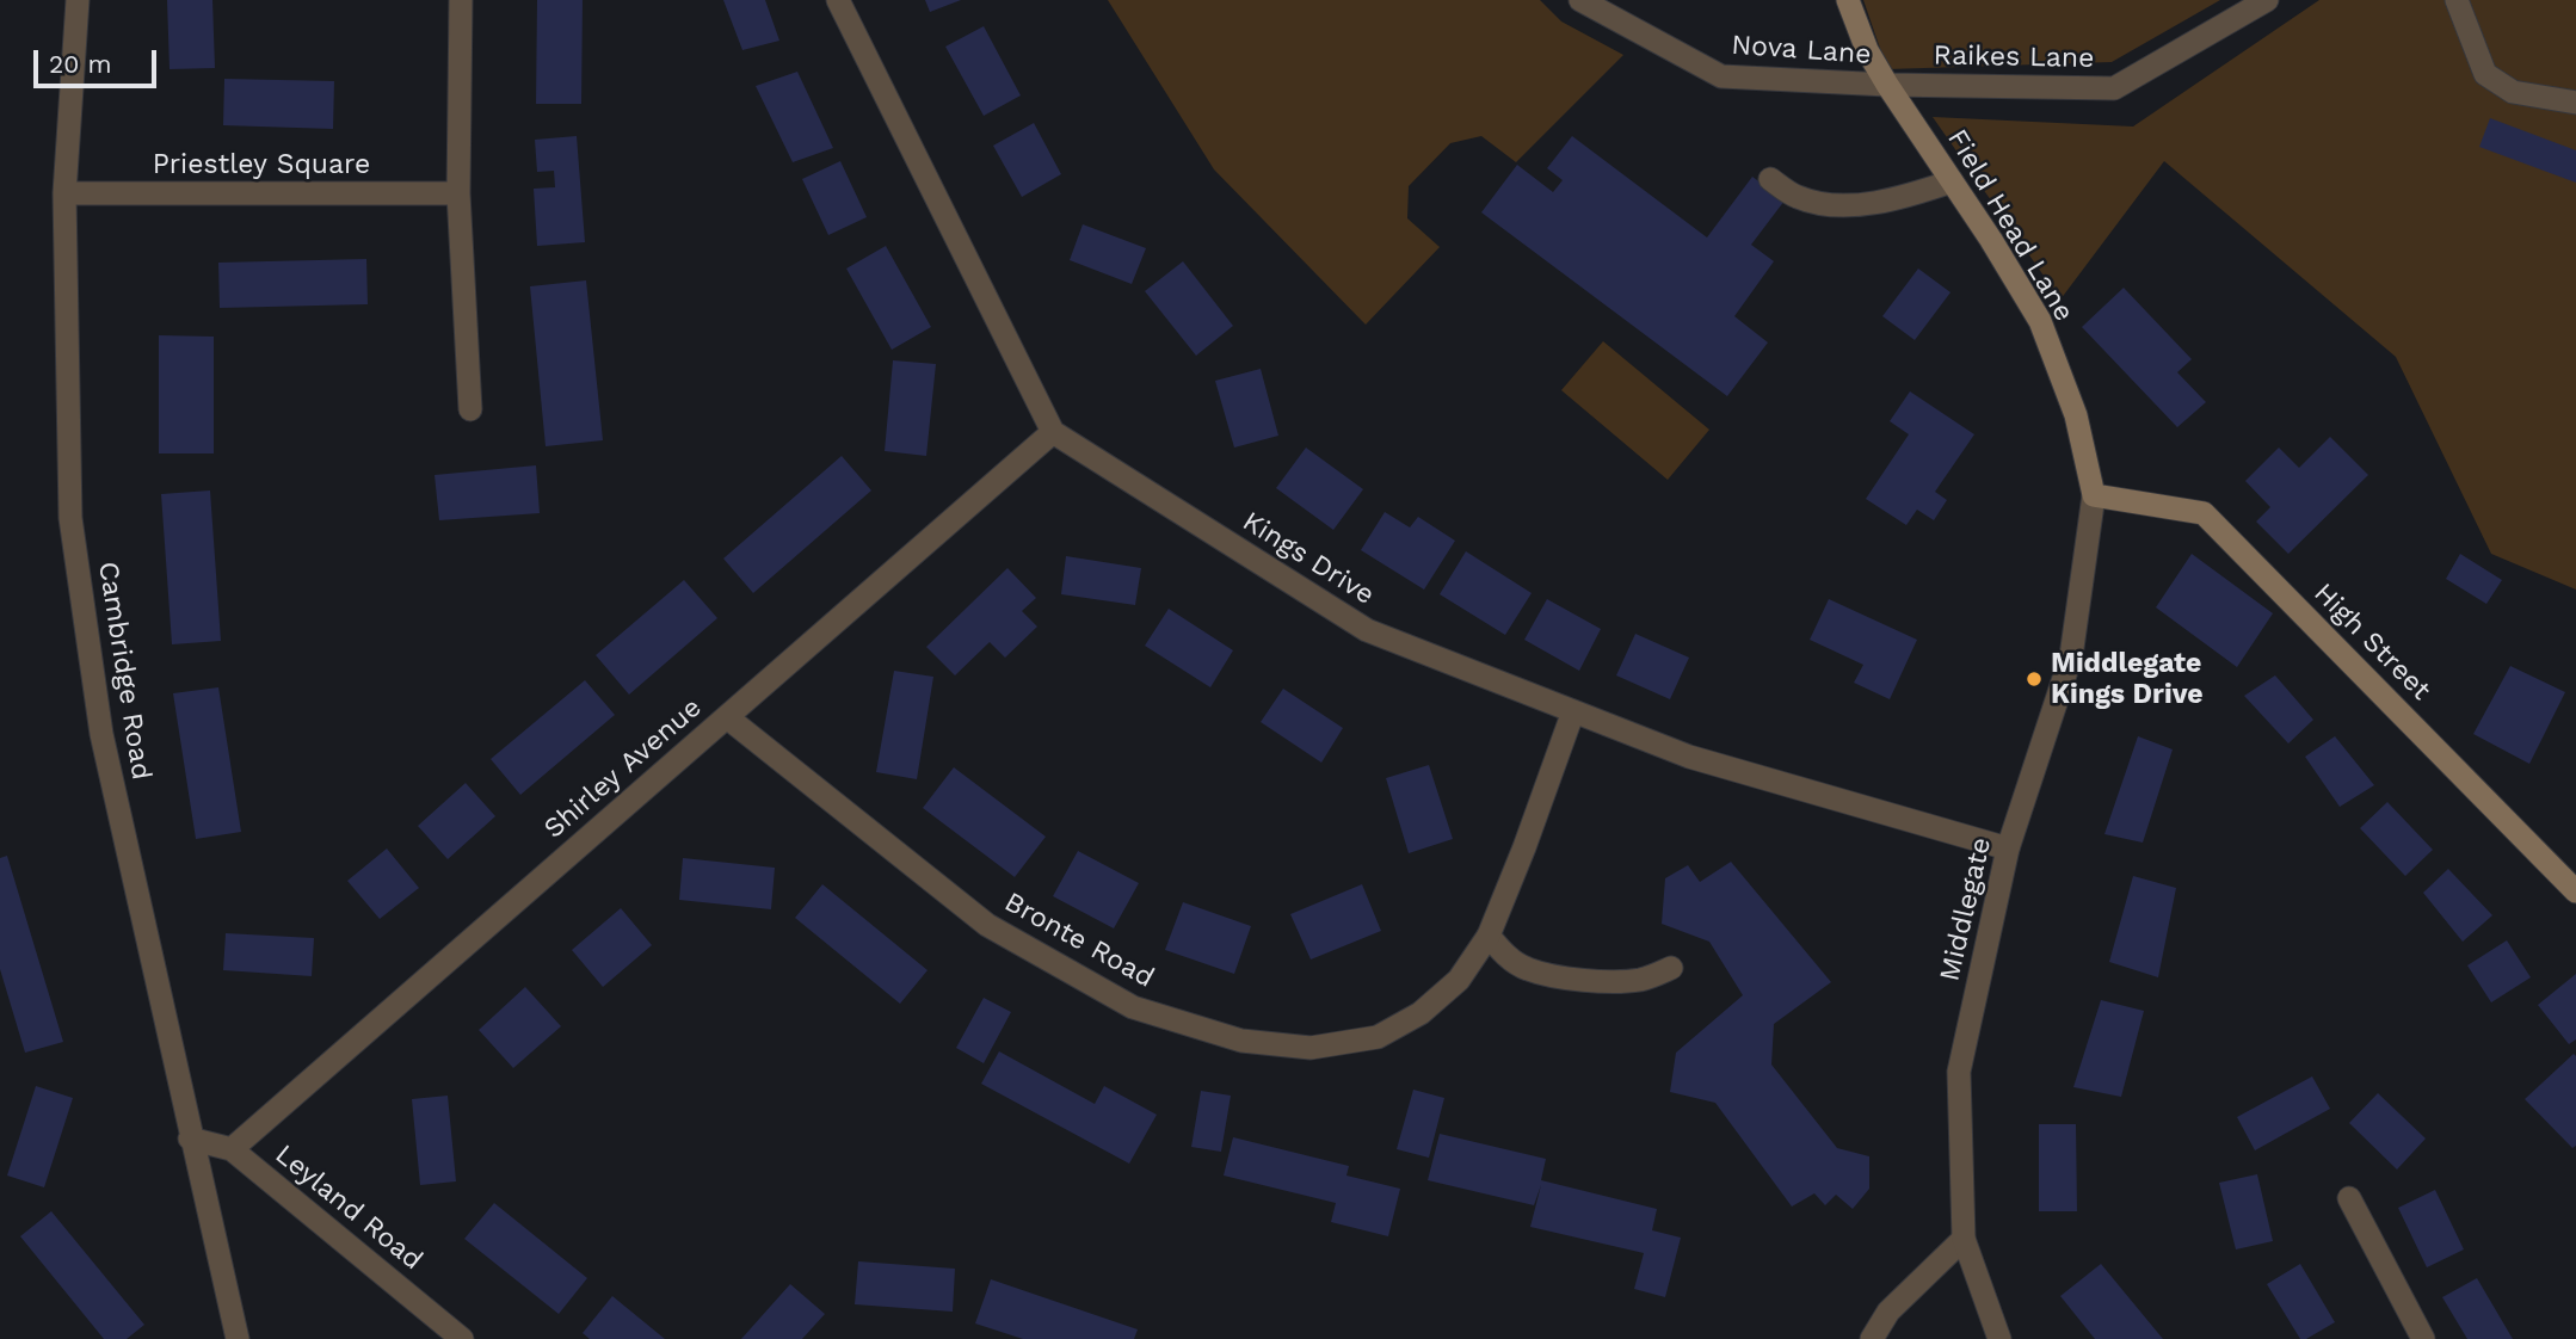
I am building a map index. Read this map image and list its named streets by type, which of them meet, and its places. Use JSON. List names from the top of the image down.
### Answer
{
  "streets": {
    "main road": ["Field Head Lane", "High Street"],
    "street": [
      "Nova Lane",
      "Raikes Lane",
      "Priestley Square",
      "Kings Drive",
      "Cambridge Road",
      "Shirley Avenue",
      "Middlegate",
      "Bronte Road",
      "Leyland Road"
    ]
  },
  "crossings": [
    ["Nova Lane", "Raikes Lane"],
    ["Nova Lane", "Field Head Lane"],
    ["Raikes Lane", "Field Head Lane"],
    ["Priestley Square", "Cambridge Road"],
    ["Field Head Lane", "High Street"],
    ["Field Head Lane", "Middlegate"],
    ["Kings Drive", "Shirley Avenue"],
    ["Kings Drive", "Middlegate"],
    ["Kings Drive", "Bronte Road"],
    ["High Street", "Middlegate"],
    ["Cambridge Road", "Leyland Road"],
    ["Shirley Avenue", "Bronte Road"],
    ["Shirley Avenue", "Leyland Road"]
  ],
  "places": ["Middlegate Kings Drive"],
  "scale_bar": "20 m"
}
